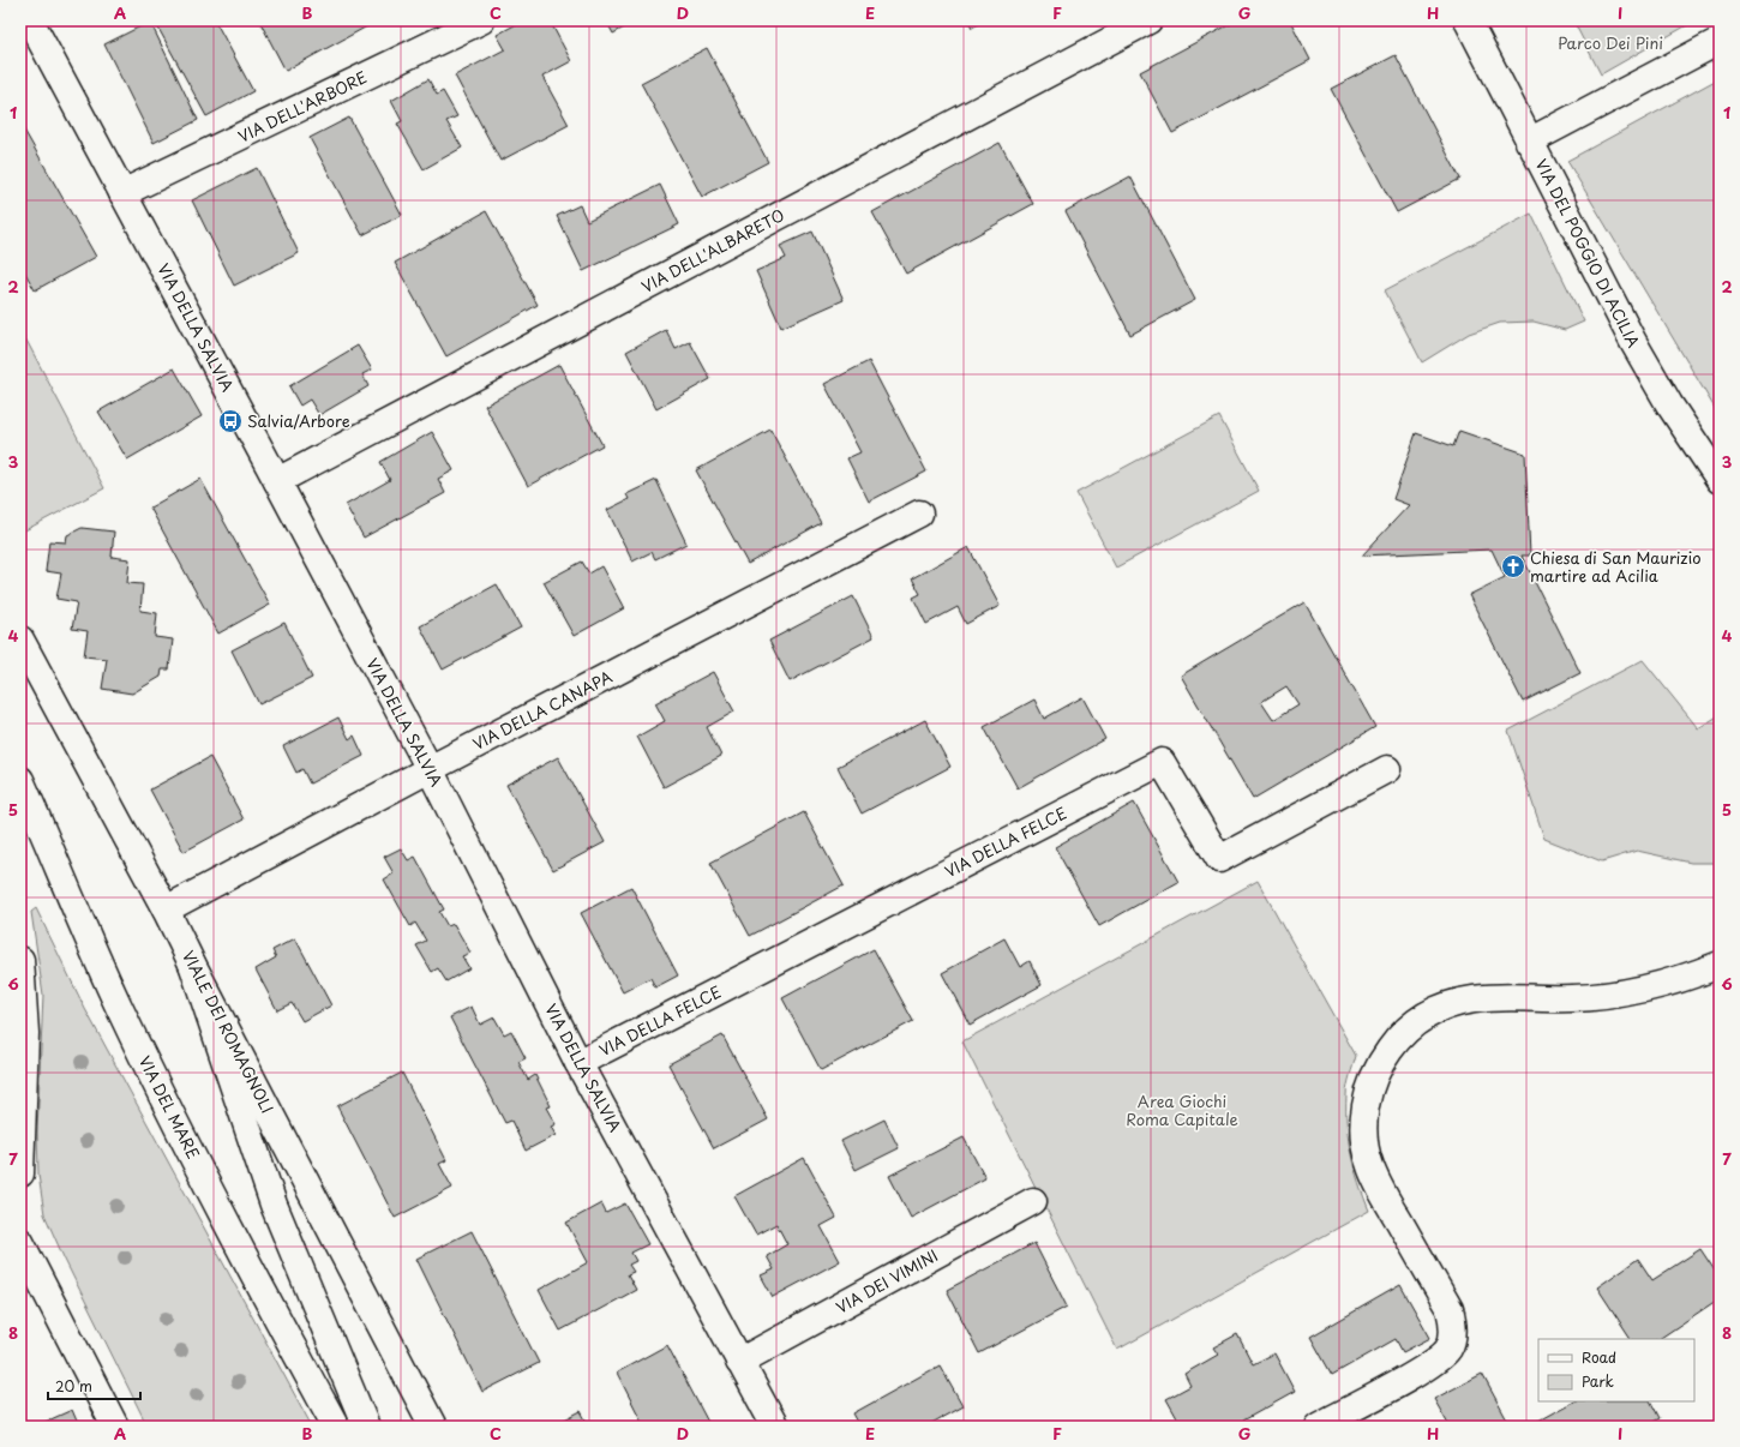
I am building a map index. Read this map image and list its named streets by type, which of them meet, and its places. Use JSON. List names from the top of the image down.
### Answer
{
  "streets": {
    "street": [
      "VIA DELL'ARBORE",
      "VIA DELL'ALBARETO",
      "VIA DEL POGGIO DI ACILIA",
      "VIA DELLA SALVIA",
      "VIA DELLA CANAPA",
      "VIA DELLA FELCE",
      "VIALE DEI ROMAGNOLI",
      "VIA DEL MARE",
      "VIA DEI VIMINI"
    ]
  },
  "crossings": [
    ["VIA DELL'ARBORE", "VIA DELLA SALVIA"],
    ["VIA DELL'ALBARETO", "VIA DELLA SALVIA"],
    ["VIA DELLA SALVIA", "VIA DELLA CANAPA"],
    ["VIA DELLA SALVIA", "VIA DELLA FELCE"],
    ["VIA DELLA SALVIA", "VIA DEI VIMINI"],
    ["VIA DELLA CANAPA", "VIALE DEI ROMAGNOLI"]
  ],
  "parks": ["Parco Dei Pini", "Area Giochi Roma Capitale"],
  "places": {
    "bus stop": ["Salvia/Arbore"],
    "church": ["Chiesa di San Maurizio martire ad Acilia"]
  },
  "legend": ["Road", "Park"],
  "scale_bar": "20 m",
  "grid": {
    "columns": [
      "A",
      "B",
      "C",
      "D",
      "E",
      "F",
      "G",
      "H",
      "I"
    ],
    "rows": [
      "1",
      "2",
      "3",
      "4",
      "5",
      "6",
      "7",
      "8"
    ]
  }
}
